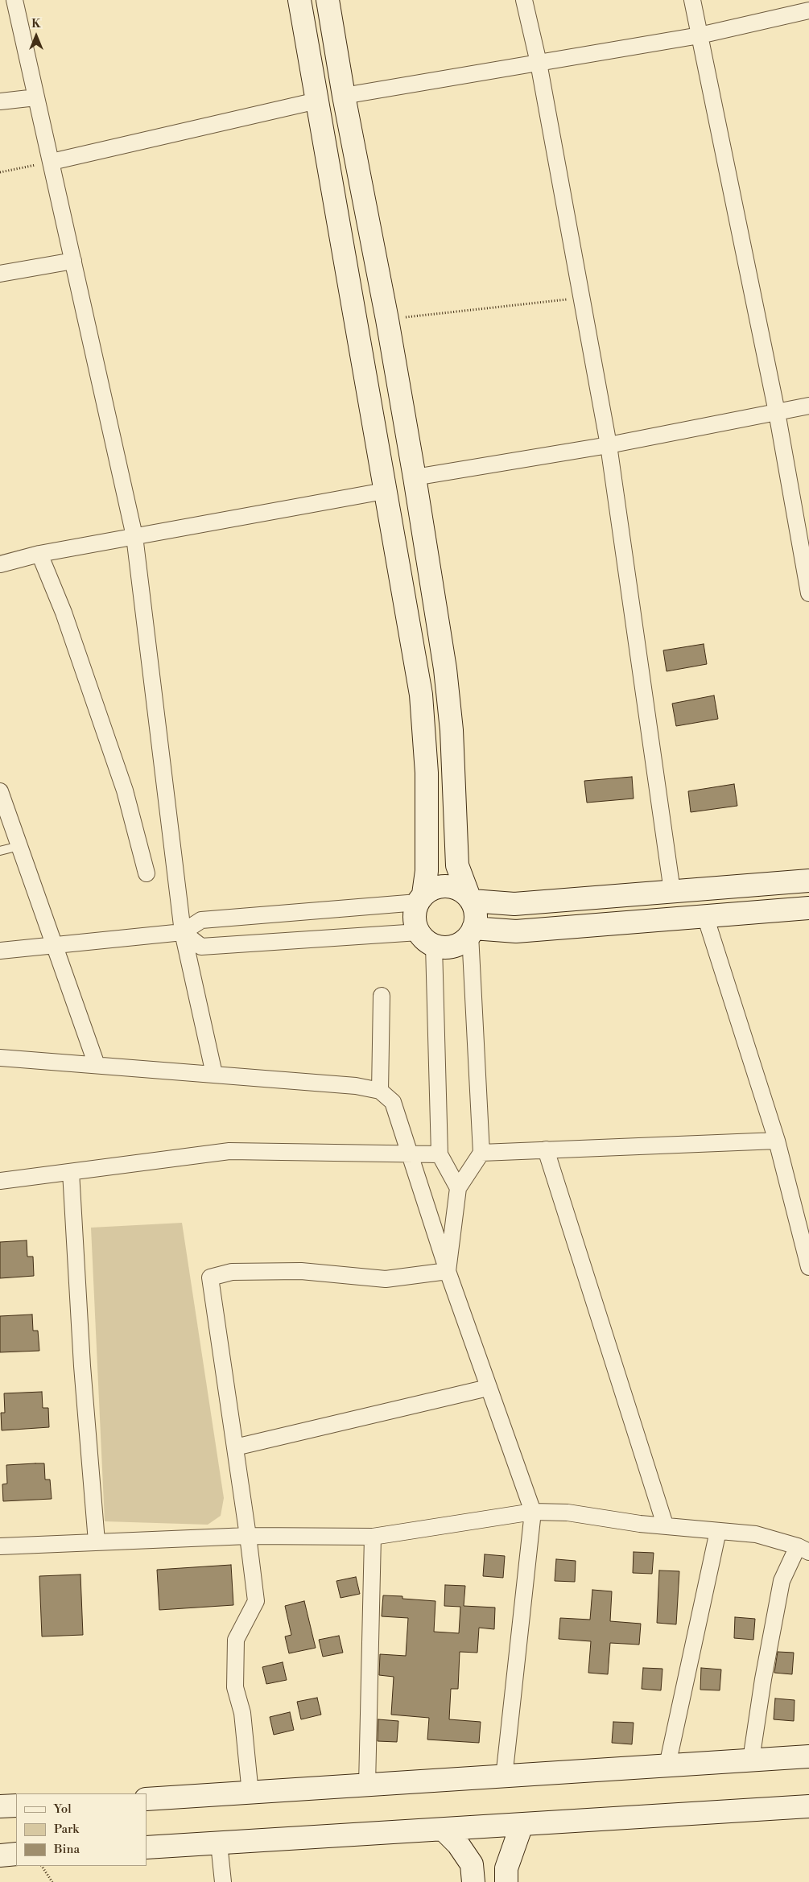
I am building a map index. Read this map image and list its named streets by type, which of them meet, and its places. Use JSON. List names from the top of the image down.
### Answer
{
  "legend": ["Yol", "Park", "Bina"],
  "north": "top"
}
